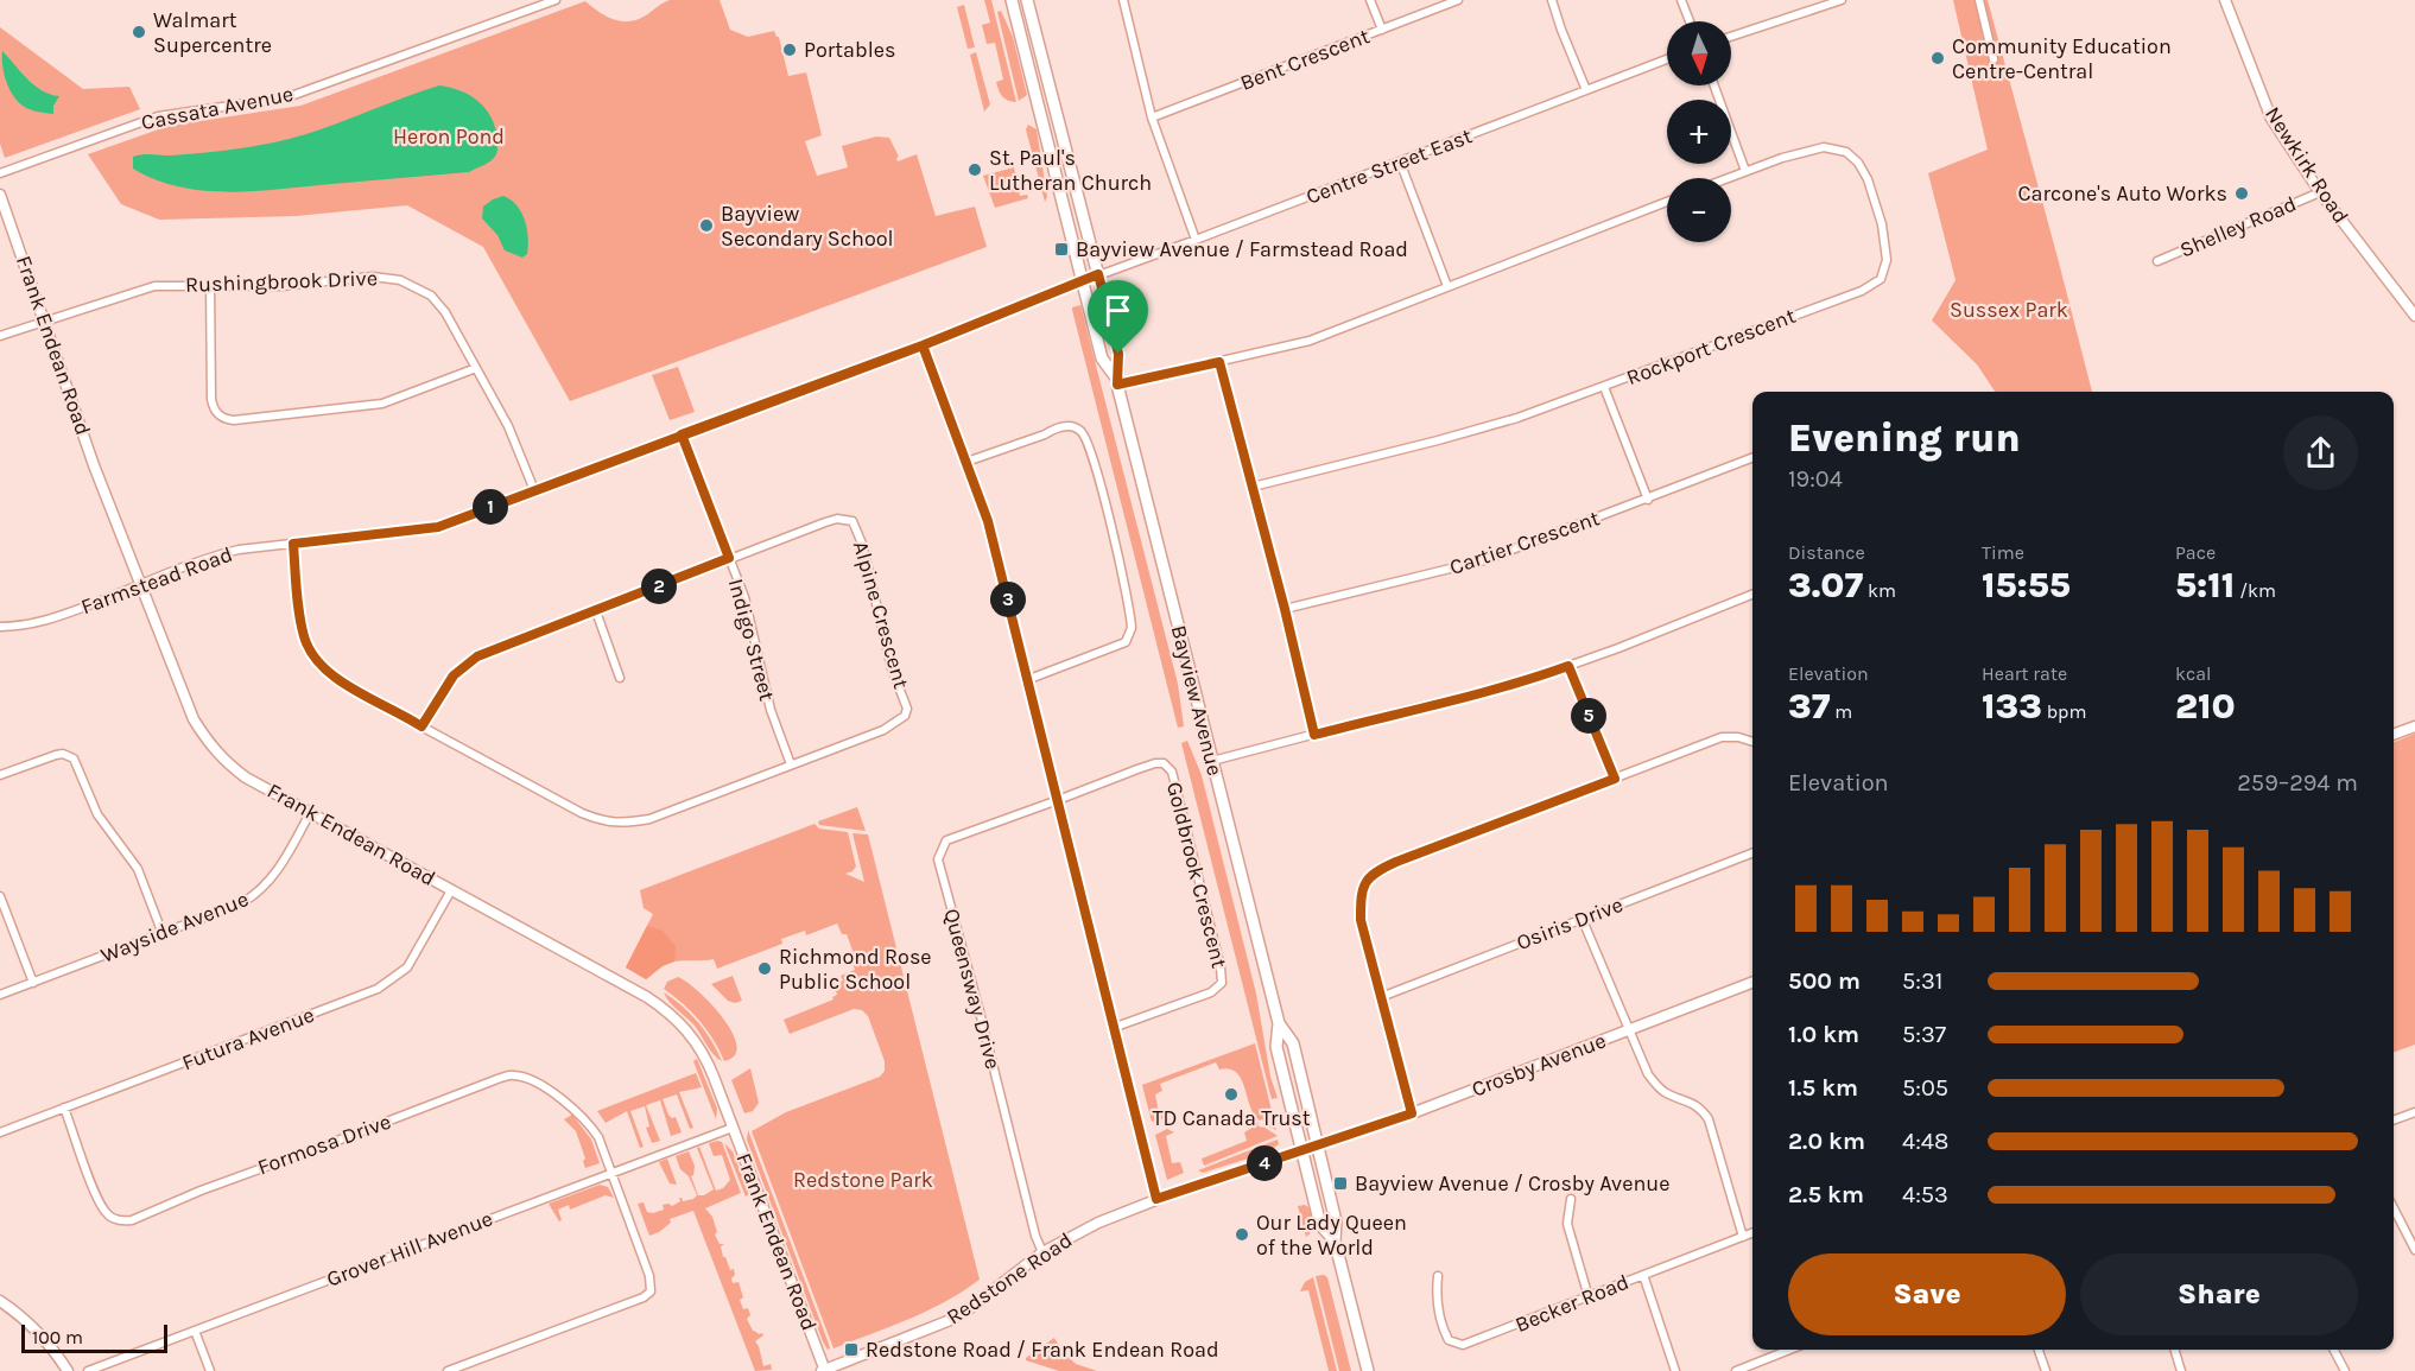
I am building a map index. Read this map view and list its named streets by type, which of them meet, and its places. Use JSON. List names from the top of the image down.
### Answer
{
  "streets": {
    "main road": ["Bayview Avenue"],
    "street": [
      "Bent Crescent",
      "Cassata Avenue",
      "Newkirk Road",
      "Centre Street East",
      "Shelley Road",
      "Rushingbrook Drive",
      "Frank Endean Road",
      "Rockport Crescent",
      "Cartier Crescent",
      "Farmstead Road",
      "Alpine Crescent",
      "Indigo Street",
      "Goldbrook Crescent",
      "Osiris Drive",
      "Wayside Avenue",
      "Queensway Drive",
      "Futura Avenue",
      "Crosby Avenue",
      "Formosa Drive",
      "Grover Hill Avenue",
      "Redstone Road",
      "Becker Road"
    ]
  },
  "crossings": [
    ["Newkirk Road", "Shelley Road"],
    ["Centre Street East", "Farmstead Road"],
    ["Centre Street East", "Bayview Avenue"],
    ["Rushingbrook Drive", "Frank Endean Road"],
    ["Rushingbrook Drive", "Farmstead Road"],
    ["Frank Endean Road", "Farmstead Road"],
    ["Frank Endean Road", "Wayside Avenue"],
    ["Frank Endean Road", "Futura Avenue"],
    ["Frank Endean Road", "Grover Hill Avenue"],
    ["Frank Endean Road", "Redstone Road"],
    ["Farmstead Road", "Alpine Crescent"],
    ["Farmstead Road", "Indigo Street"],
    ["Farmstead Road", "Bayview Avenue"],
    ["Alpine Crescent", "Indigo Street"],
    ["Bayview Avenue", "Crosby Avenue"],
    ["Bayview Avenue", "Redstone Road"],
    ["Goldbrook Crescent", "Queensway Drive"],
    ["Queensway Drive", "Redstone Road"],
    ["Futura Avenue", "Formosa Drive"],
    ["Crosby Avenue", "Redstone Road"],
    ["Formosa Drive", "Grover Hill Avenue"]
  ],
  "parks": ["Heron Pond", "Sussex Park", "Redstone Park"],
  "places": {
    "other": [
      "Walmart Supercentre",
      "Portables",
      "Community Education Centre-Central",
      "St. Paul's Lutheran Church",
      "Carcone's Auto Works",
      "Bayview Secondary School",
      "Richmond Rose Public School",
      "TD Canada Trust",
      "Our Lady Queen of the World"
    ],
    "transit": ["Bayview Avenue / Farmstead Road", "Bayview Avenue / Crosby Avenue", "Redstone Road / Frank Endean Road"]
  },
  "scale_bar": "100 m",
  "north": "bottom",
  "page": {
    "map_buttons": ["+", "−"],
    "heading": ["Evening run", "19:04"],
    "pins": [
      "1",
      "2",
      "3",
      "5",
      "4"
    ],
    "stats": [
      ["Distance", "3.07 km"],
      ["Time", "15:55"],
      ["Pace", "5:11 /km"],
      ["Elevation", "37 m"],
      ["Heart rate", "133 bpm"],
      ["kcal", "210"]
    ],
    "chart": ["Elevation", "259–294 m"],
    "list": [
      {
        "name": "500 m",
        "note": "5:31"
      },
      {
        "name": "1.0 km",
        "note": "5:37"
      },
      {
        "name": "1.5 km",
        "note": "5:05"
      },
      {
        "name": "2.0 km",
        "note": "4:48"
      },
      {
        "name": "2.5 km",
        "note": "4:53"
      }
    ],
    "buttons": ["Save", "Share"],
    "scale": "100 m"
  }
}
